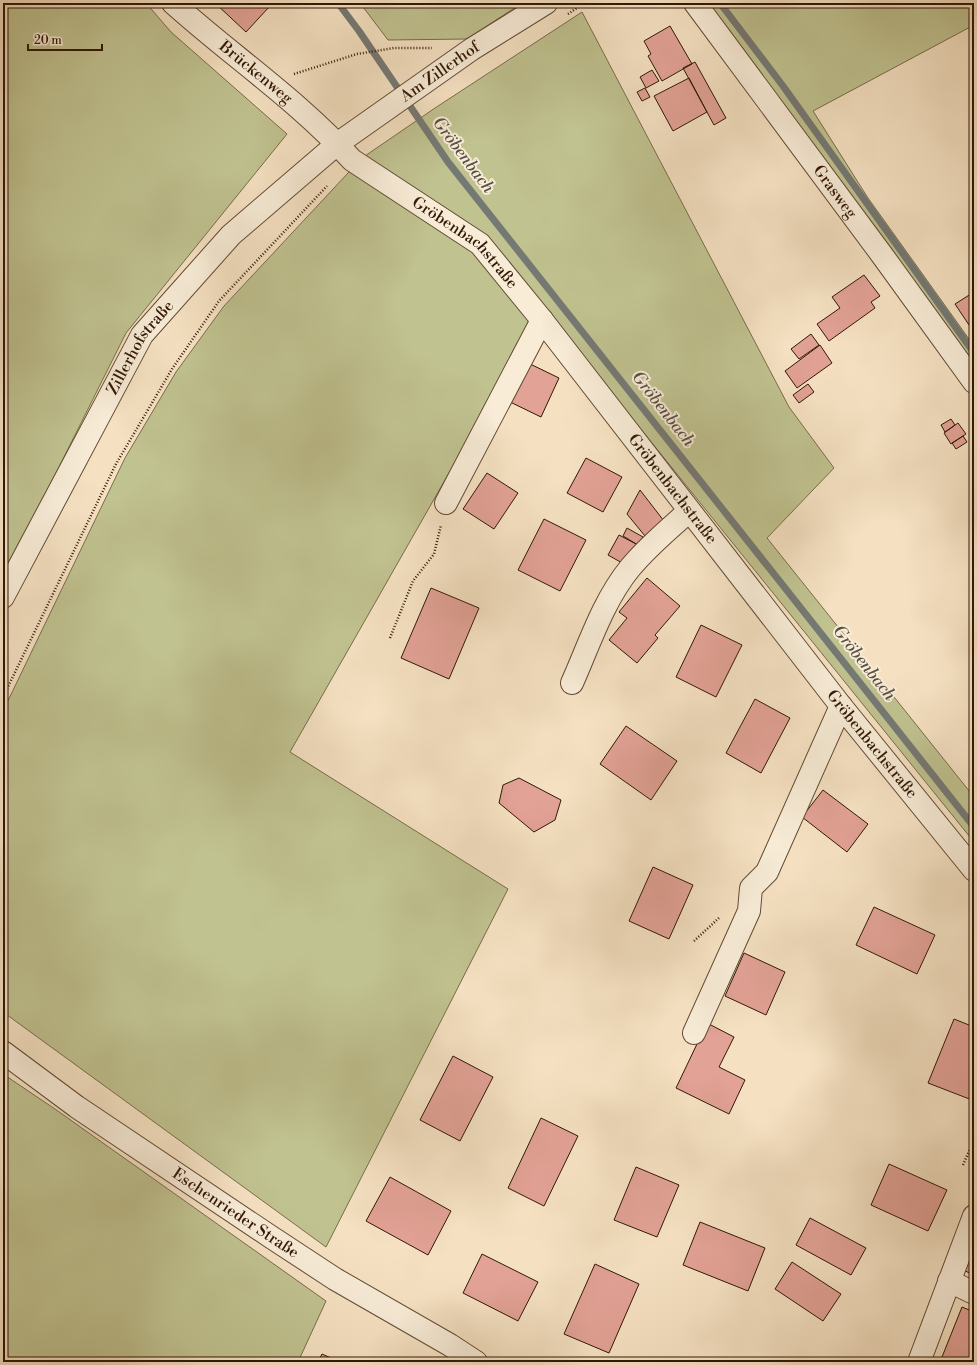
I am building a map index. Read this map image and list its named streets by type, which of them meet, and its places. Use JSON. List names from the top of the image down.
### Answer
{
  "streets": {
    "street": [
      "Am Zillerhof",
      "Brückenweg",
      "Grasweg",
      "Gröbenbachstraße",
      "Zillerhofstraße",
      "Eschenrieder Straße"
    ]
  },
  "crossings": [
    ["Am Zillerhof", "Brückenweg"],
    ["Am Zillerhof", "Gröbenbachstraße"],
    ["Am Zillerhof", "Zillerhofstraße"],
    ["Brückenweg", "Gröbenbachstraße"],
    ["Brückenweg", "Zillerhofstraße"],
    ["Gröbenbachstraße", "Zillerhofstraße"]
  ],
  "water": ["Gröbenbach"],
  "scale_bar": "20 m"
}
